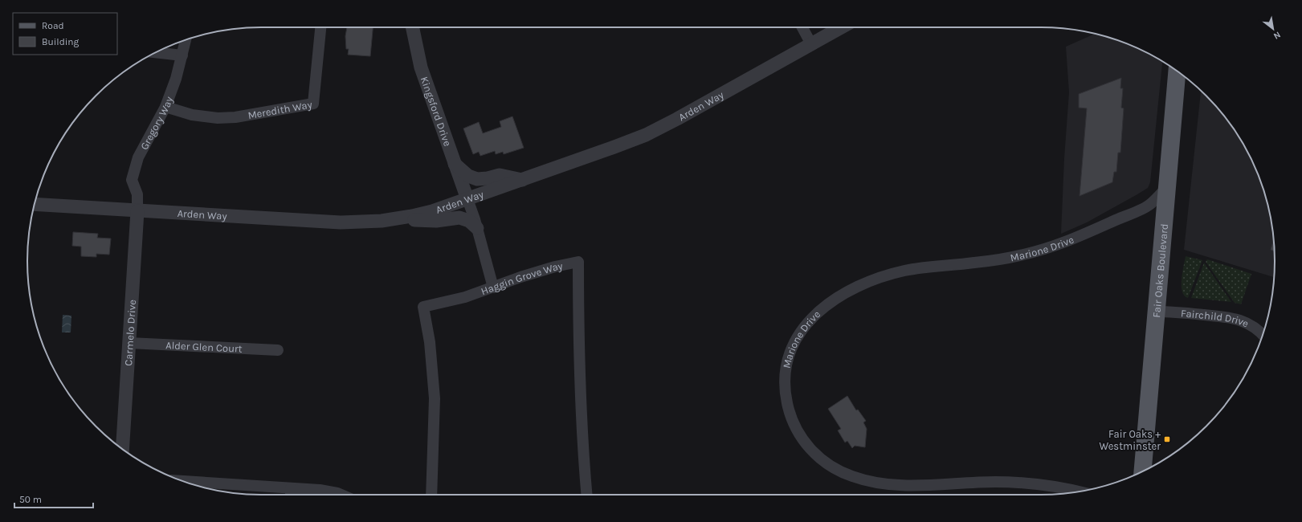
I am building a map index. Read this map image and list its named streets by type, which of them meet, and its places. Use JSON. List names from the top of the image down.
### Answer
{
  "streets": {
    "main road": ["Fair Oaks Boulevard"],
    "street": [
      "Arden Way",
      "Meredith Way",
      "Kingsford Drive",
      "Gregory Way",
      "Marione Drive",
      "Haggin Grove Way",
      "Fairchild Drive",
      "Carmelo Drive",
      "Alder Glen Court"
    ]
  },
  "crossings": [
    ["Arden Way", "Kingsford Drive"],
    ["Arden Way", "Gregory Way"],
    ["Arden Way", "Carmelo Drive"],
    ["Meredith Way", "Gregory Way"],
    ["Gregory Way", "Carmelo Drive"],
    ["Marione Drive", "Fair Oaks Boulevard"],
    ["Fair Oaks Boulevard", "Fairchild Drive"],
    ["Carmelo Drive", "Alder Glen Court"]
  ],
  "places": {
    "transit": ["Fair Oaks + Westminster"]
  },
  "legend": ["Road", "Building"],
  "scale_bar": "50 m",
  "north": "bottom right"
}
